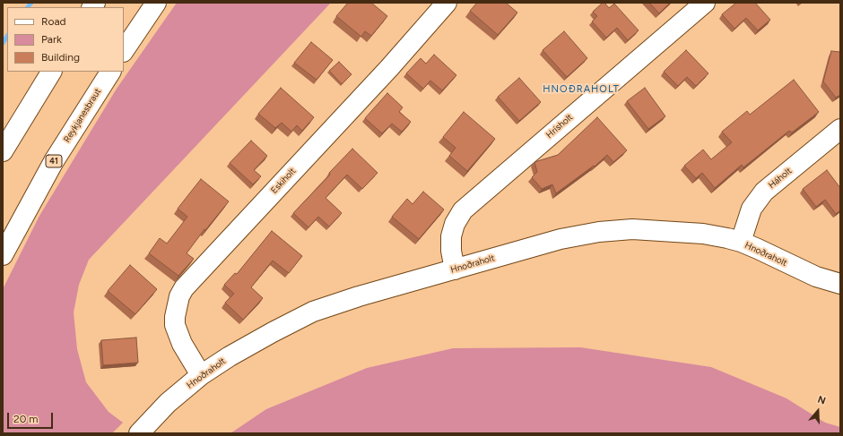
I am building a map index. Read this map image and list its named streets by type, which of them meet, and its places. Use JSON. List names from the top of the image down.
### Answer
{
  "streets": {
    "main road": [
      "Reykjanesbraut",
      "Hrísholt",
      "41",
      "Háholt",
      "Eskiholt",
      "Hnoðraholt"
    ]
  },
  "crossings": [
    ["Hrísholt", "Hnoðraholt"],
    ["Háholt", "Hnoðraholt"],
    ["Eskiholt", "Hnoðraholt"]
  ],
  "districts": ["HNOÐRAHOLT"],
  "legend": ["Road", "Park", "Building"],
  "scale_bar": "20 m",
  "north": "top"
}
